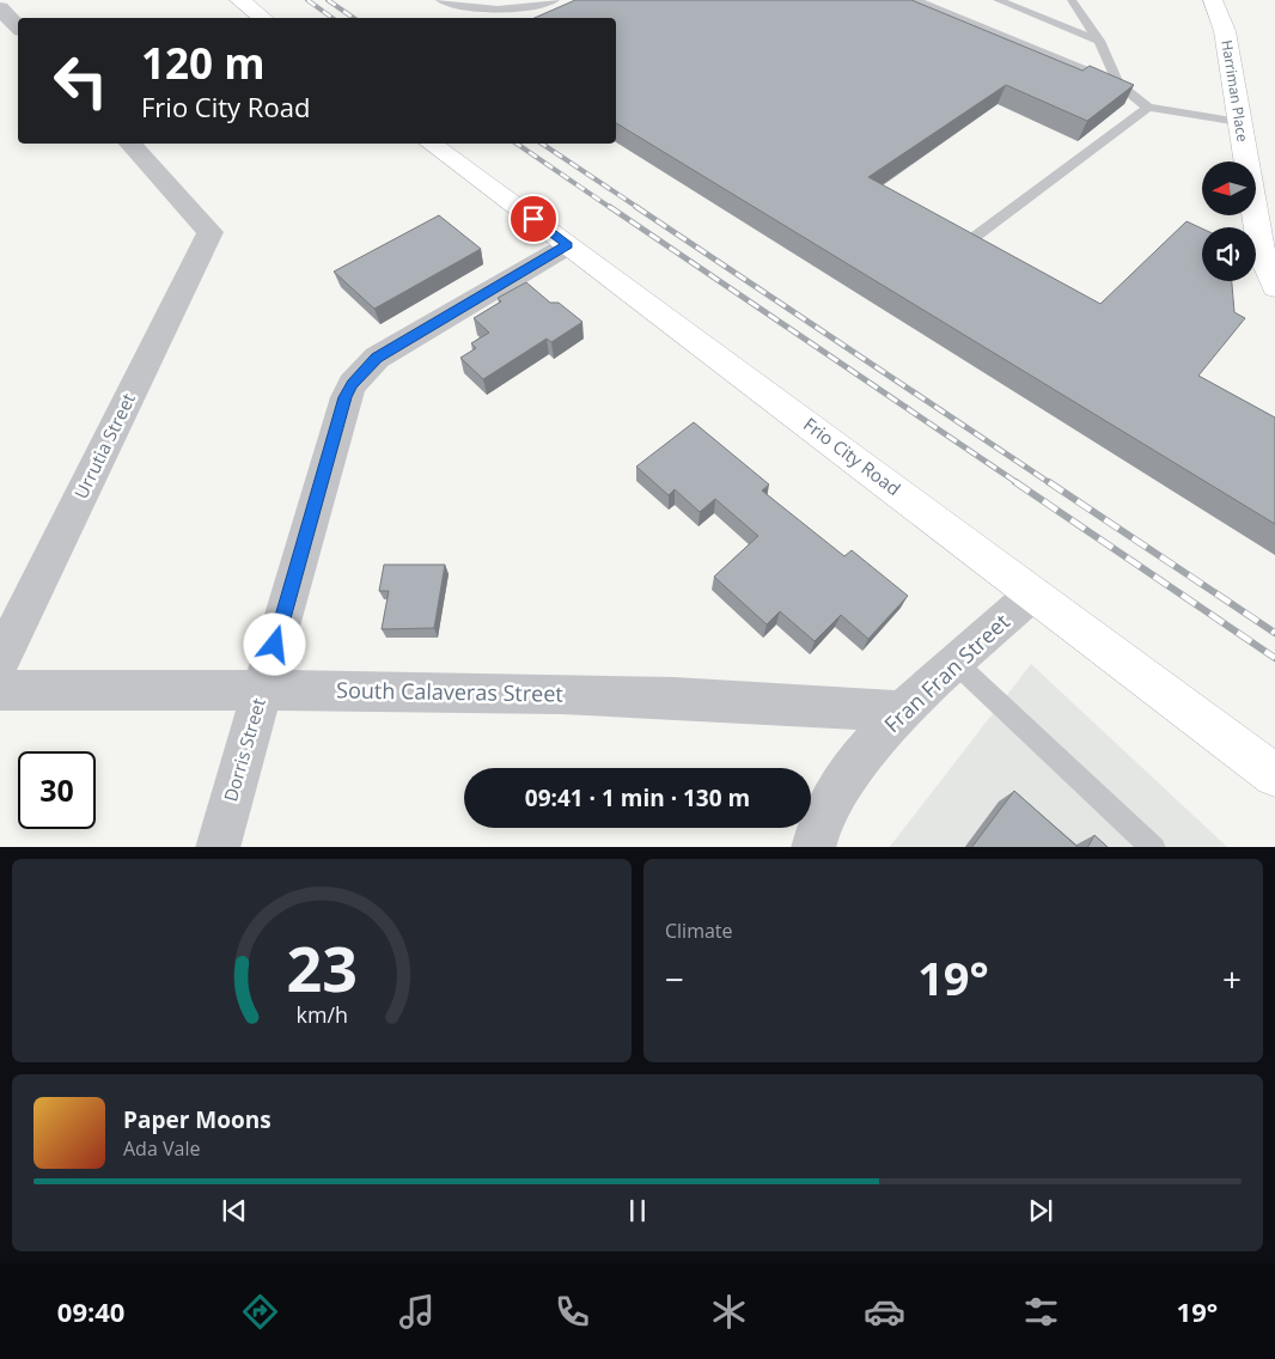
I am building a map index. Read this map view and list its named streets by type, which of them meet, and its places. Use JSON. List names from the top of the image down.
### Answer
{
  "streets": {
    "street": [
      "Harriman Place",
      "Urrutia Street",
      "Frio City Road",
      "Fran Fran Street",
      "South Calaveras Street",
      "Dorris Street"
    ]
  },
  "crossings": [
    ["Frio City Road", "Fran Fran Street"],
    ["Frio City Road", "Dorris Street"],
    ["Fran Fran Street", "South Calaveras Street"],
    ["South Calaveras Street", "Dorris Street"]
  ],
  "north": "left",
  "page": {
    "turn": ["120 m", "Frio City Road"],
    "limit": "30",
    "trip": "09:41 · 1 min · 130 m",
    "tile": "Climate",
    "heat": ["−", "19°", "+"],
    "song": ["Paper Moons", "Ada Vale"],
    "tabs": ["09:40", "19°"],
    "gauge": ["23", "km/h"]
  }
}
